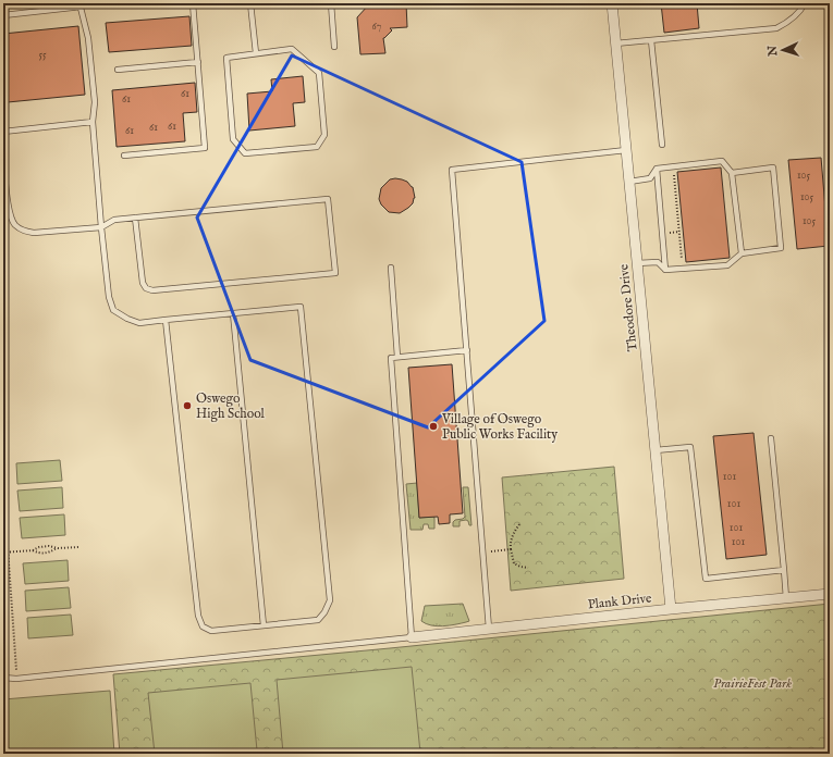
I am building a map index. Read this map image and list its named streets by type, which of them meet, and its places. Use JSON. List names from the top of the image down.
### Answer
{
  "streets": {
    "street": ["Theodore Drive", "Plank Drive"]
  },
  "crossings": [
    ["Theodore Drive", "Plank Drive"]
  ],
  "parks": ["PrairieFest Park"],
  "places": ["Oswego High School", "Village of Oswego Public Works Facility"],
  "house_numbers": [
    "67",
    "55",
    "61",
    "61",
    "61",
    "61",
    "61",
    "105",
    "105",
    "105",
    "101",
    "101",
    "101",
    "101"
  ],
  "north": "left"
}
